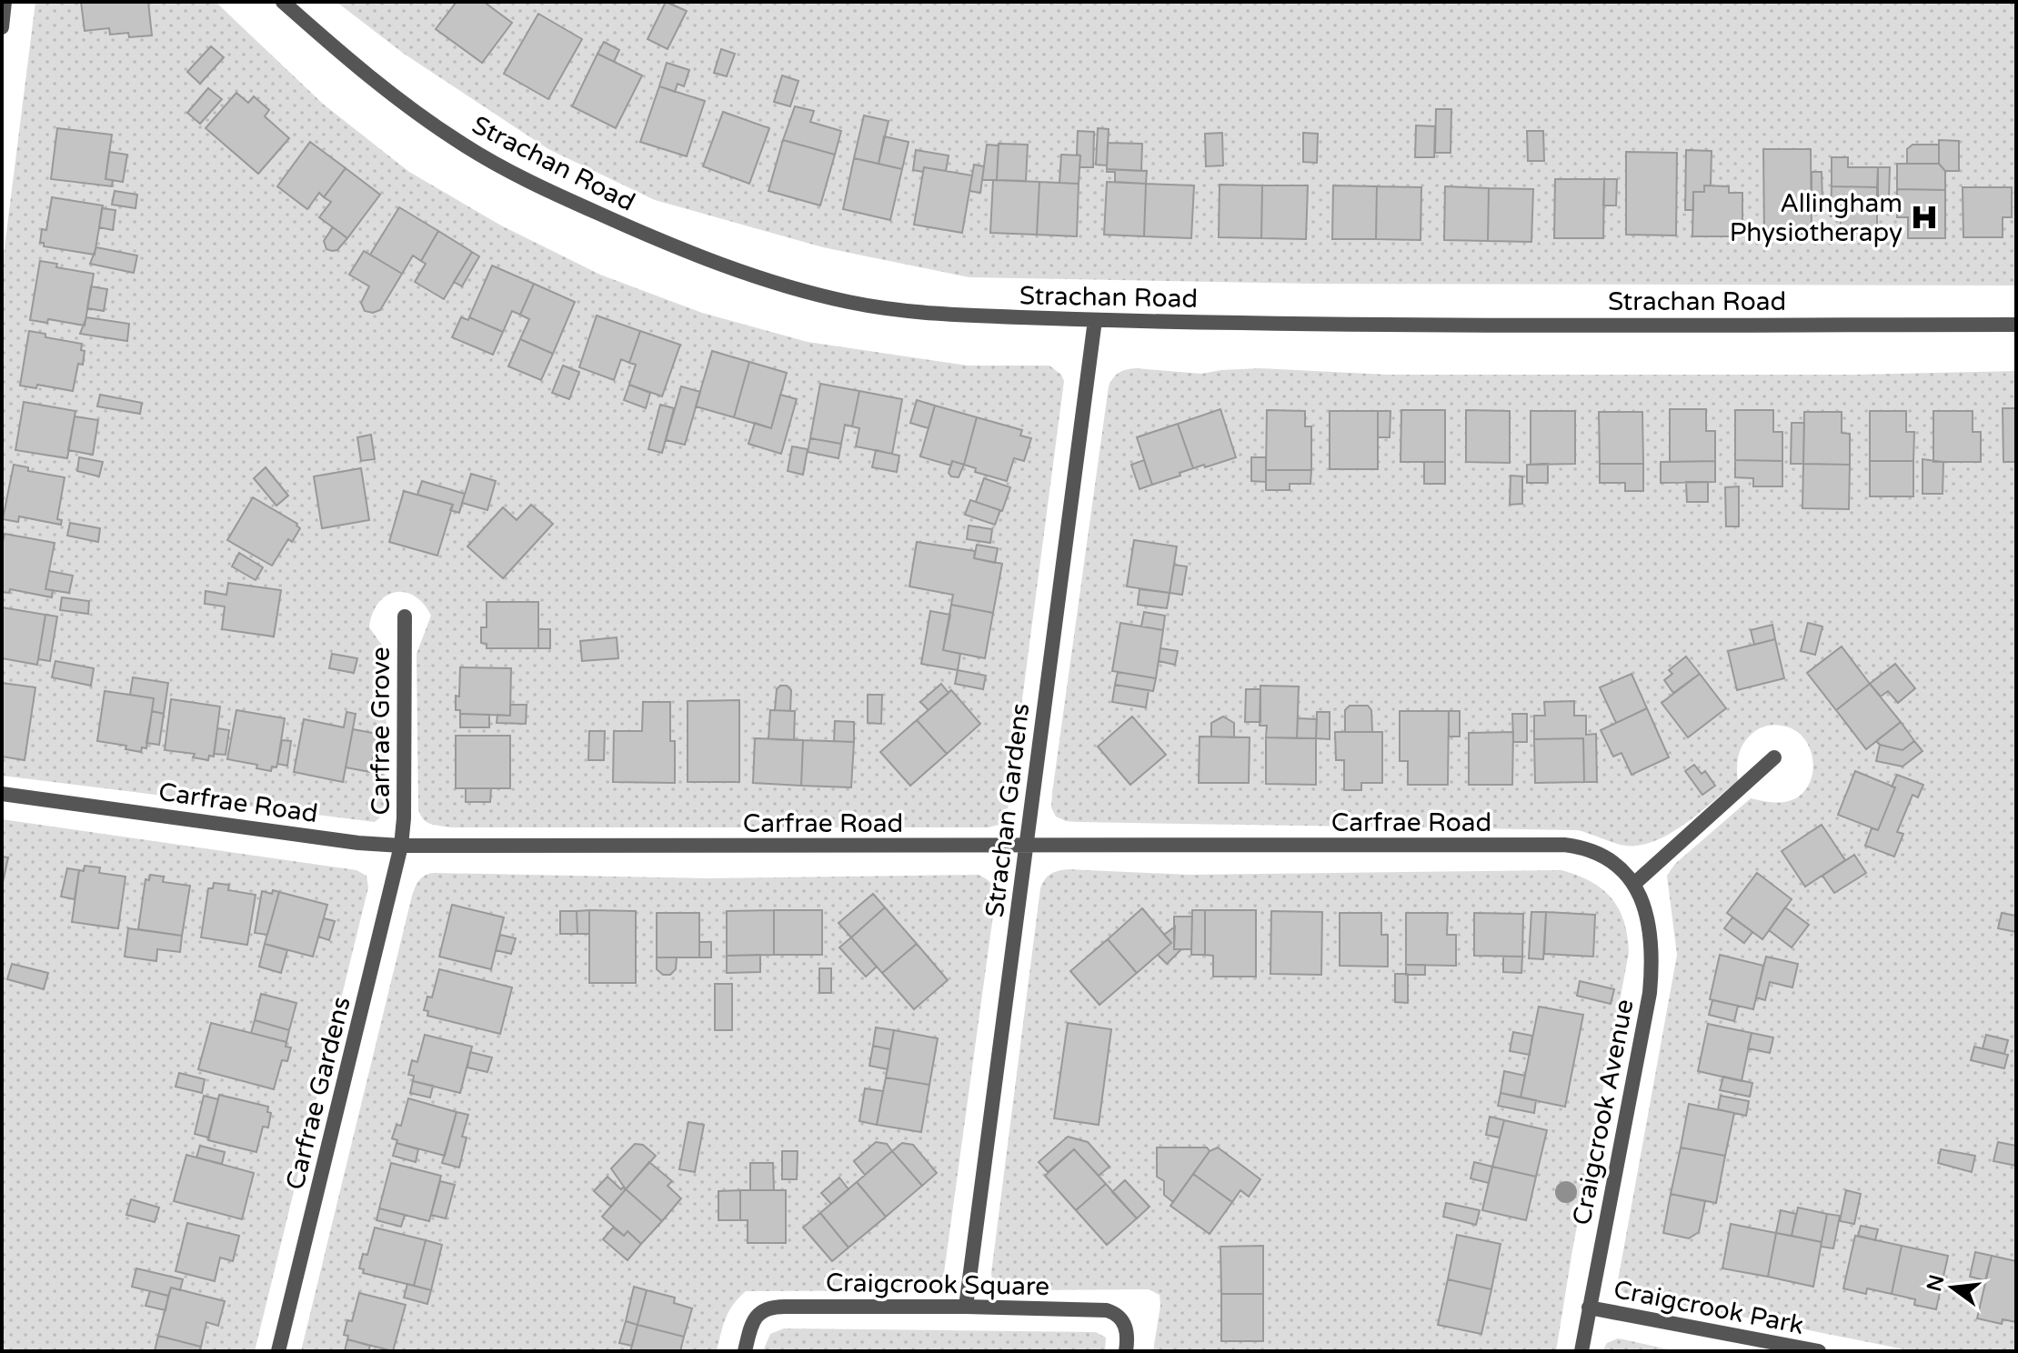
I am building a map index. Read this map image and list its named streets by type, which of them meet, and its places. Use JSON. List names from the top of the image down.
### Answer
{
  "streets": {
    "street": [
      "Strachan Road",
      "Carfrae Grove",
      "Carfrae Road",
      "Strachan Gardens",
      "Carfrae Gardens",
      "Craigcrook Avenue",
      "Craigcrook Square",
      "Craigcrook Park"
    ]
  },
  "crossings": [
    ["Strachan Road", "Strachan Gardens"],
    ["Carfrae Grove", "Carfrae Road"],
    ["Carfrae Grove", "Carfrae Gardens"],
    ["Carfrae Road", "Strachan Gardens"],
    ["Carfrae Road", "Carfrae Gardens"],
    ["Carfrae Road", "Craigcrook Avenue"],
    ["Strachan Gardens", "Craigcrook Square"],
    ["Craigcrook Avenue", "Craigcrook Park"]
  ],
  "places": {
    "hospital": ["Allingham Physiotherapy"]
  },
  "north": "left"
}
